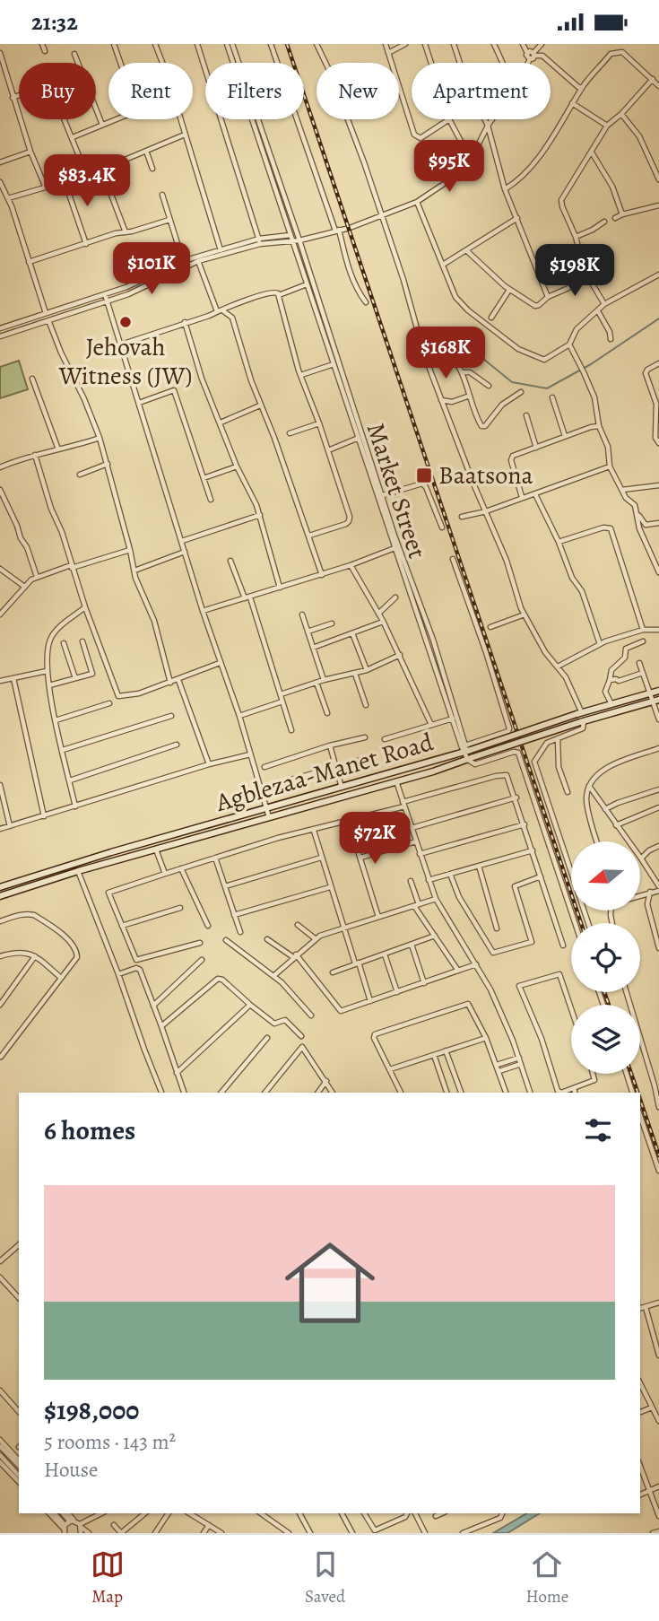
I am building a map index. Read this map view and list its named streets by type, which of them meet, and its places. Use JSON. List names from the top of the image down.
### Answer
{
  "streets": {
    "main road": ["Agblezaa-Manet Road"],
    "street": ["Market Street"]
  },
  "crossings": [
    ["Market Street", "Agblezaa-Manet Road"]
  ],
  "places": {
    "other": ["Jehovah Witness (JW)"],
    "transit": ["Baatsona"]
  },
  "north": "left",
  "page": {
    "status": "21:32",
    "chip": [
      "Buy",
      "Rent",
      "Filters",
      "New",
      "Apartment"
    ],
    "price": [
      "$95K",
      "$83.4K",
      "$101K",
      "$198K",
      "$168K",
      "$72K"
    ],
    "heading": "6 homes",
    "list": [
      {
        "name": "$198,000",
        "note": "5 rooms · 143 m² · House"
      }
    ],
    "tabs": ["Map", "Saved", "Home"]
  }
}
